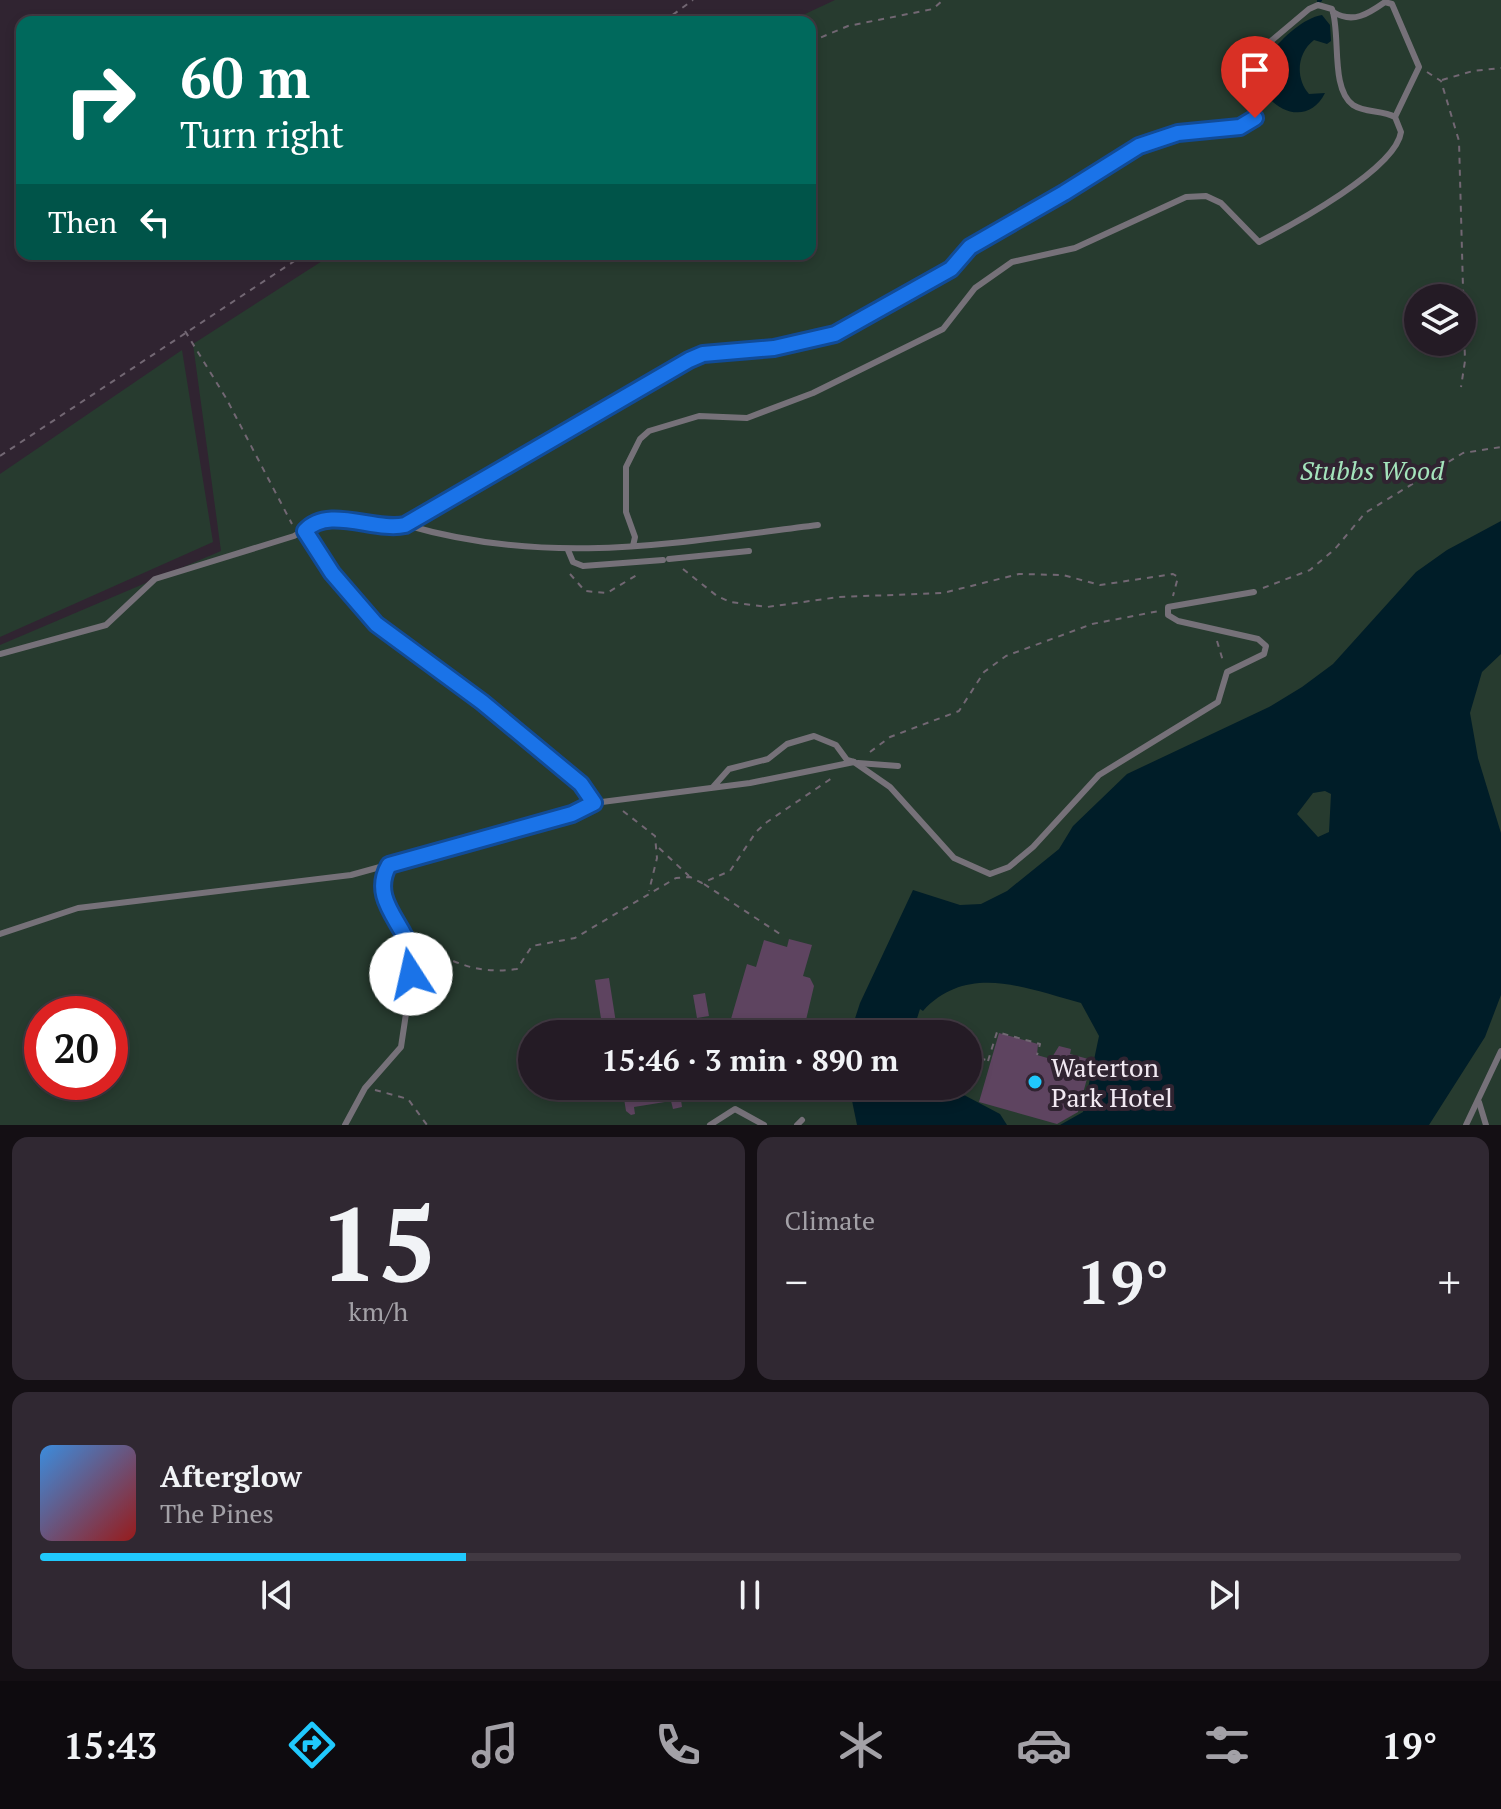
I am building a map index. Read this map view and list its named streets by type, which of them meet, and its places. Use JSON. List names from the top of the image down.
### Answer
{
  "parks": ["Stubbs Wood"],
  "places": ["Waterton Park Hotel"],
  "page": {
    "turn": ["60 m", "Turn right"],
    "then": "Then",
    "limit": "20",
    "trip": "15:46 · 3 min · 890 m",
    "tile": [
      ["15", "km/h"],
      "Climate"
    ],
    "heat": ["−", "19°", "+"],
    "song": ["Afterglow", "The Pines"],
    "tabs": ["15:43", "19°"]
  }
}
